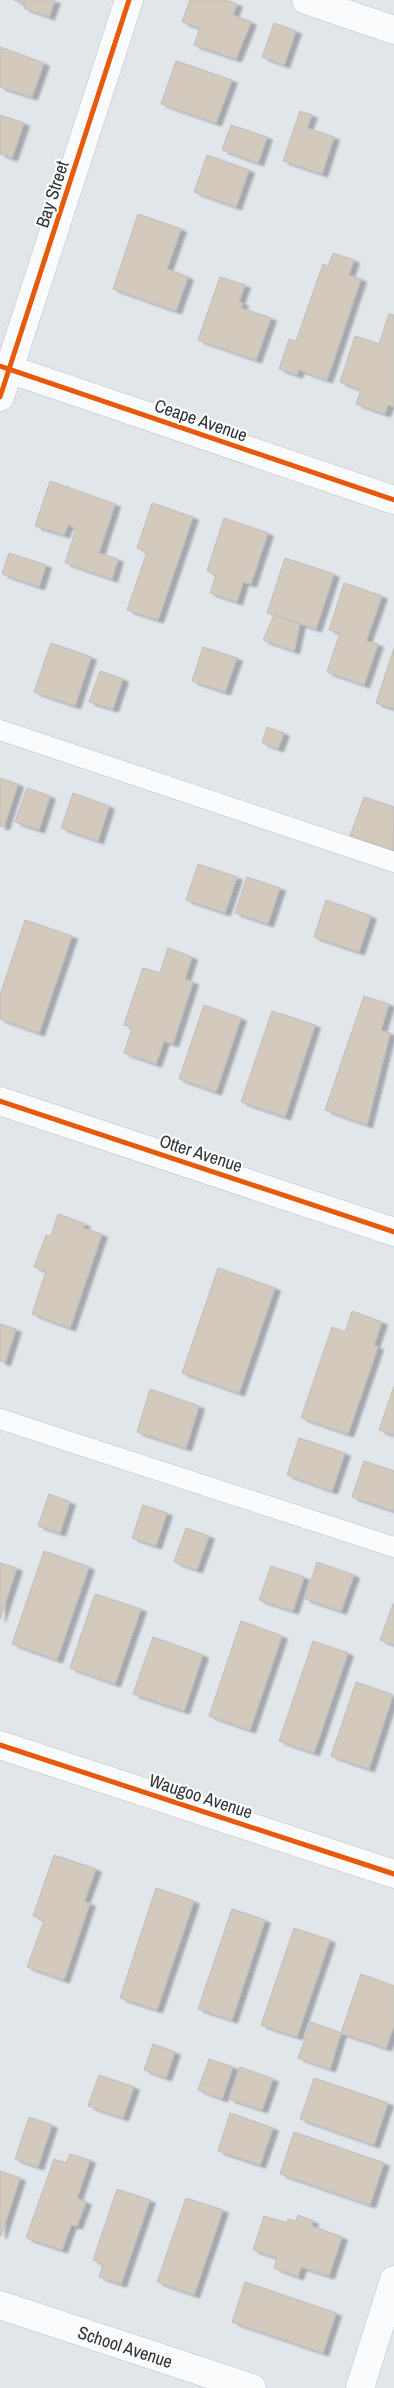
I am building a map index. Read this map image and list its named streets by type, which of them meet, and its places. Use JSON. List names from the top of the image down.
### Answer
{
  "streets": {
    "street": [
      "Bay Street",
      "Ceape Avenue",
      "Otter Avenue",
      "Waugoo Avenue",
      "School Avenue"
    ]
  },
  "crossings": [
    ["Bay Street", "Ceape Avenue"]
  ]
}
